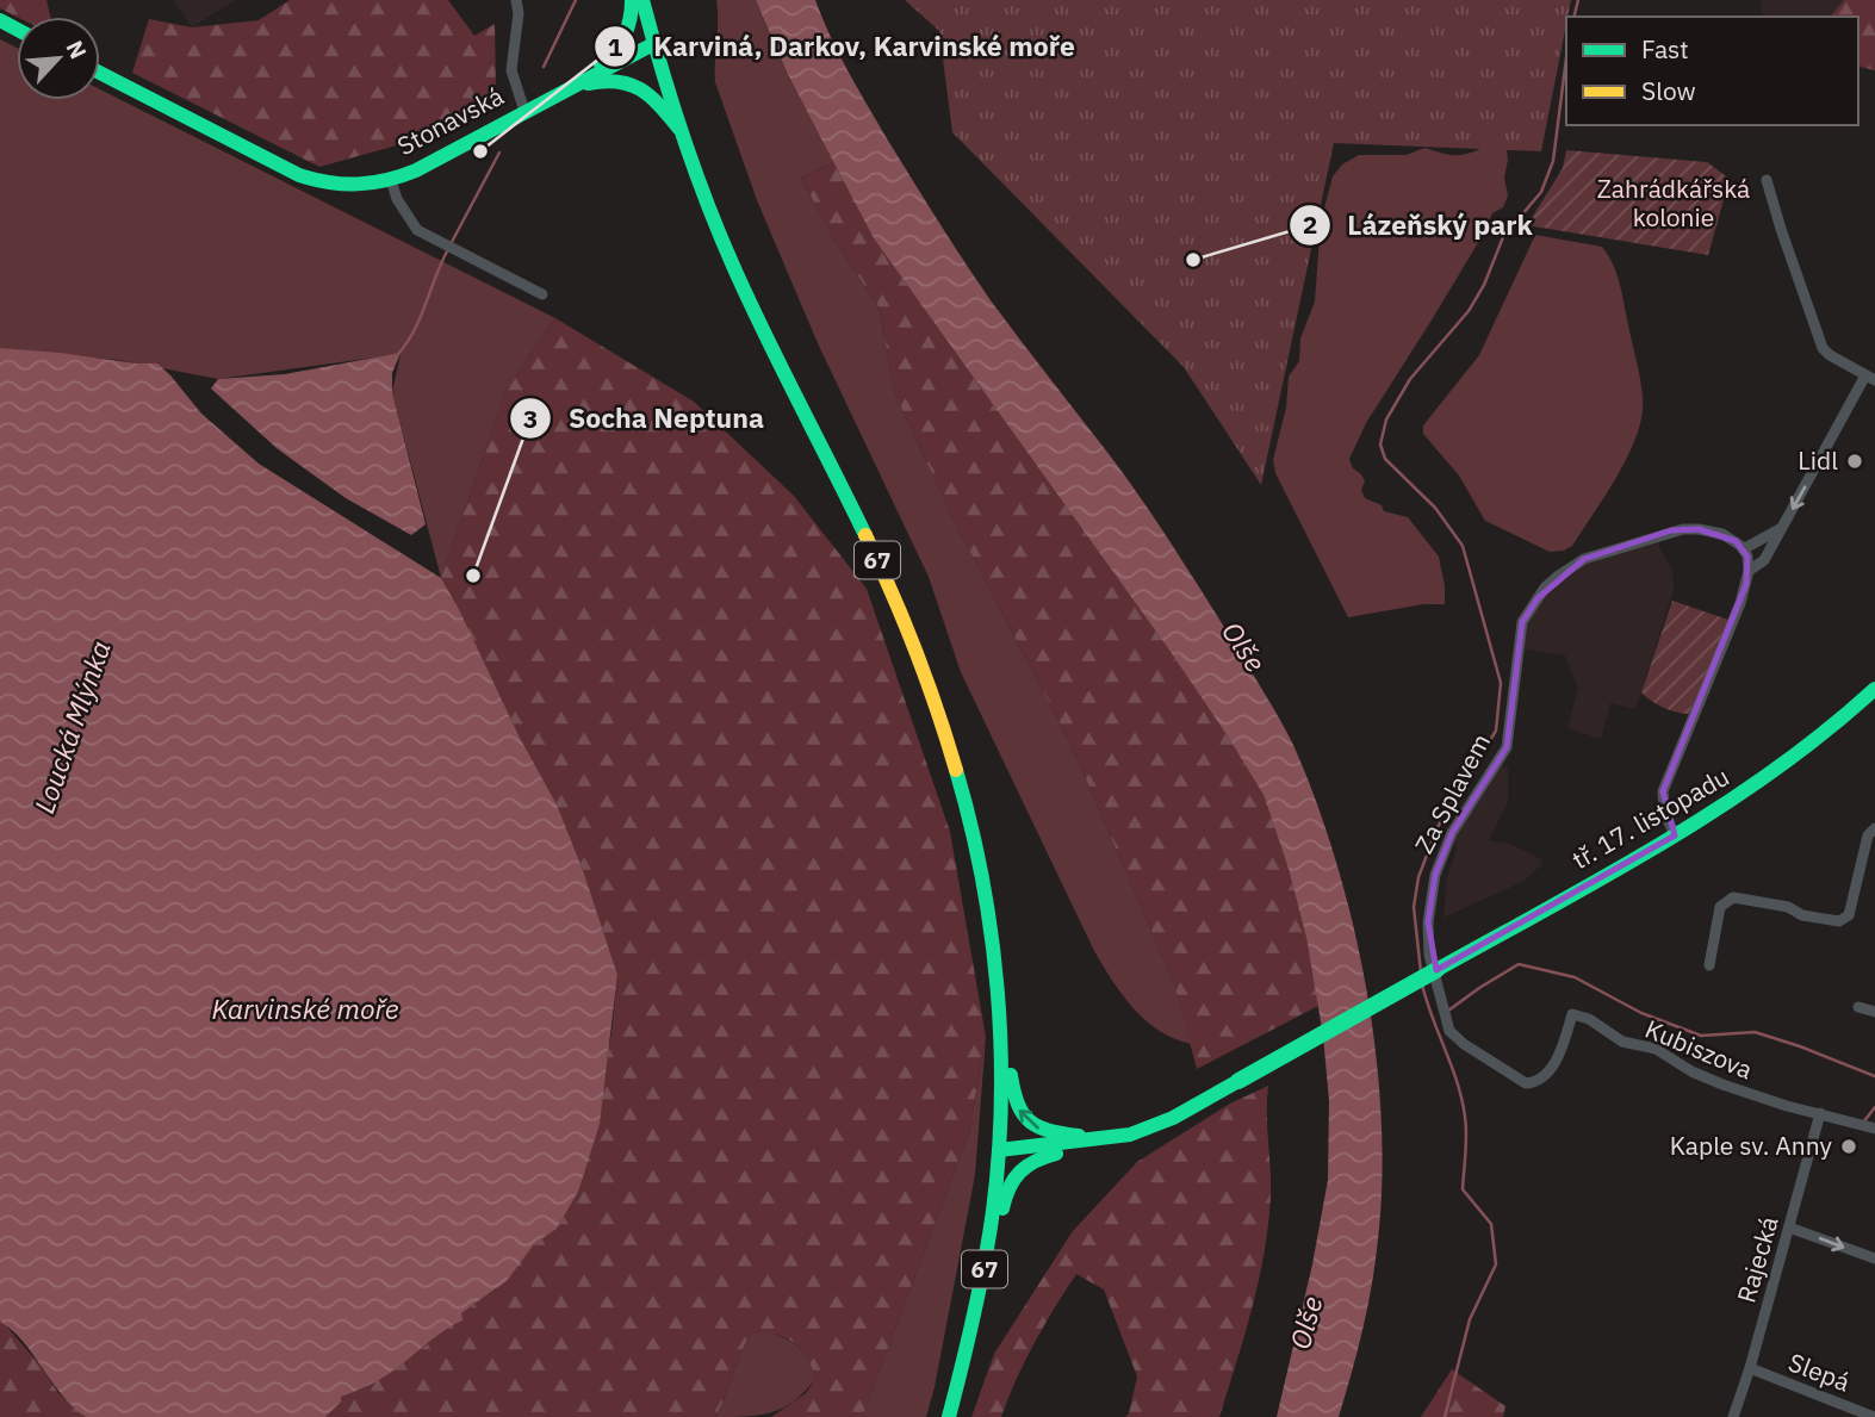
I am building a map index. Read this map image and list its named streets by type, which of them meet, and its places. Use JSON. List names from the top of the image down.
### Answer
{
  "streets": {
    "main road": ["Stonavská", "67", "tř. 17. listopadu"],
    "street": [
      "Za Splavem",
      "Kubiszova",
      "Rajecká",
      "Slepá"
    ]
  },
  "crossings": [
    ["Stonavská", "67"],
    ["Za Splavem", "Kubiszova"],
    ["Kubiszova", "Rajecká"],
    ["Rajecká", "Slepá"]
  ],
  "water": ["Olše", "Loucká Mlýnka", "Karvinské moře"],
  "parks": ["Zahrádkářská kolonie"],
  "places": [
    "Karviná, Darkov, Karvinské moře",
    "Lázeňský park",
    "Lidl",
    "Socha Neptuna",
    "Kaple sv. Anny"
  ],
  "legend": ["Fast", "Slow"],
  "north": "top right"
}
